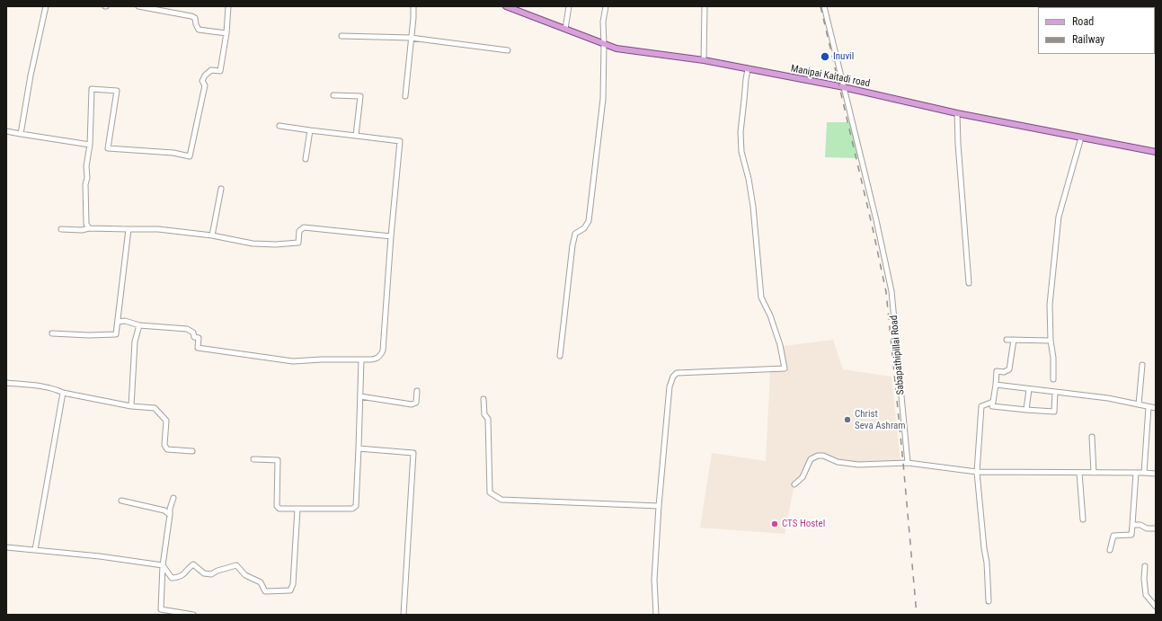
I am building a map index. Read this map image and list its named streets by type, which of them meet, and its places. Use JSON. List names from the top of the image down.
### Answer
{
  "streets": {
    "main road": ["Manipai Kaitadi road"],
    "street": ["Sabapathipillai Road"]
  },
  "crossings": [
    ["Manipai Kaitadi road", "Sabapathipillai Road"]
  ],
  "places": ["Inuvil", "Christ Seva Ashram", "CTS Hostel"],
  "legend": ["Road", "Railway"]
}
